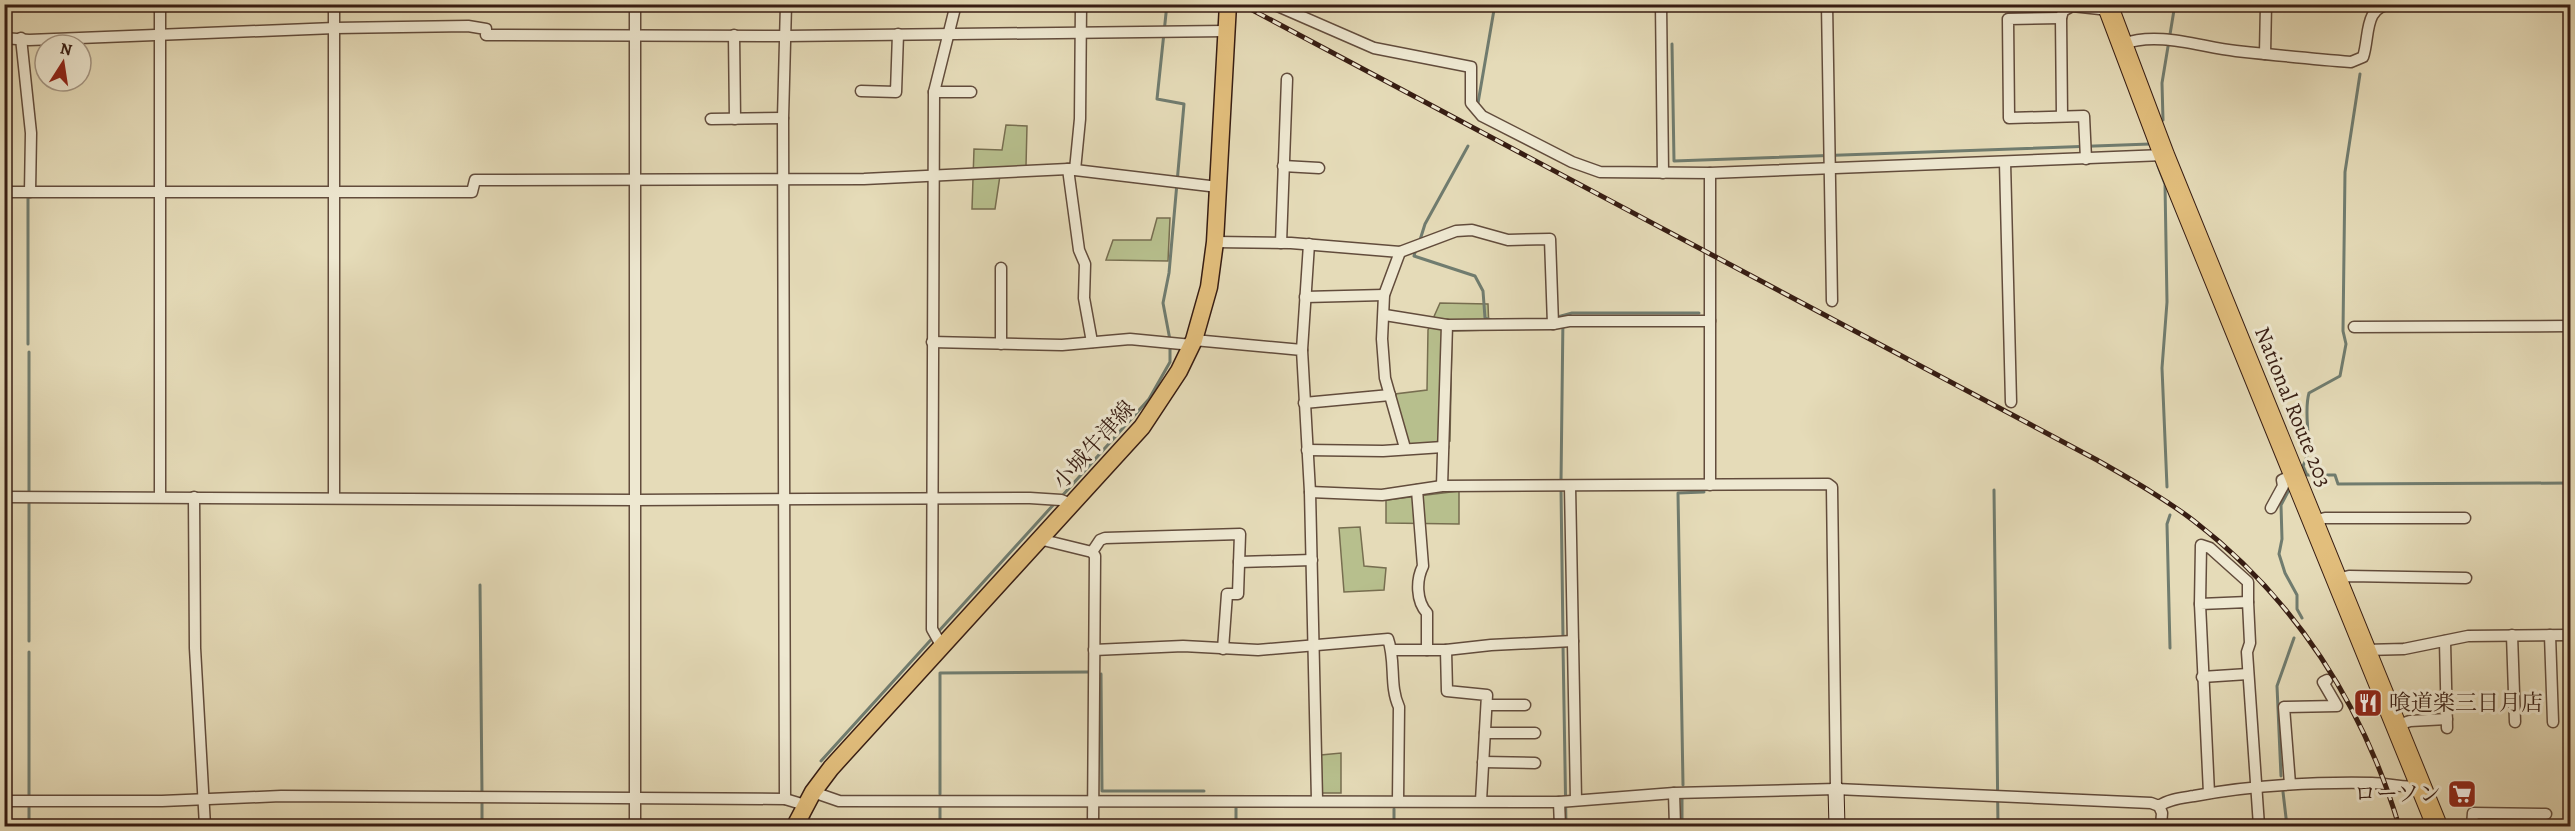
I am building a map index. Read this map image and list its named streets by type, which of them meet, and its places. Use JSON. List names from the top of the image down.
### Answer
{
  "streets": {
    "highway": ["National Route 203"],
    "main road": ["小城牛津線"]
  },
  "places": {
    "restaurant": ["喰道楽三日月店"],
    "supermarket": ["ローソン"]
  },
  "north": "top"
}
